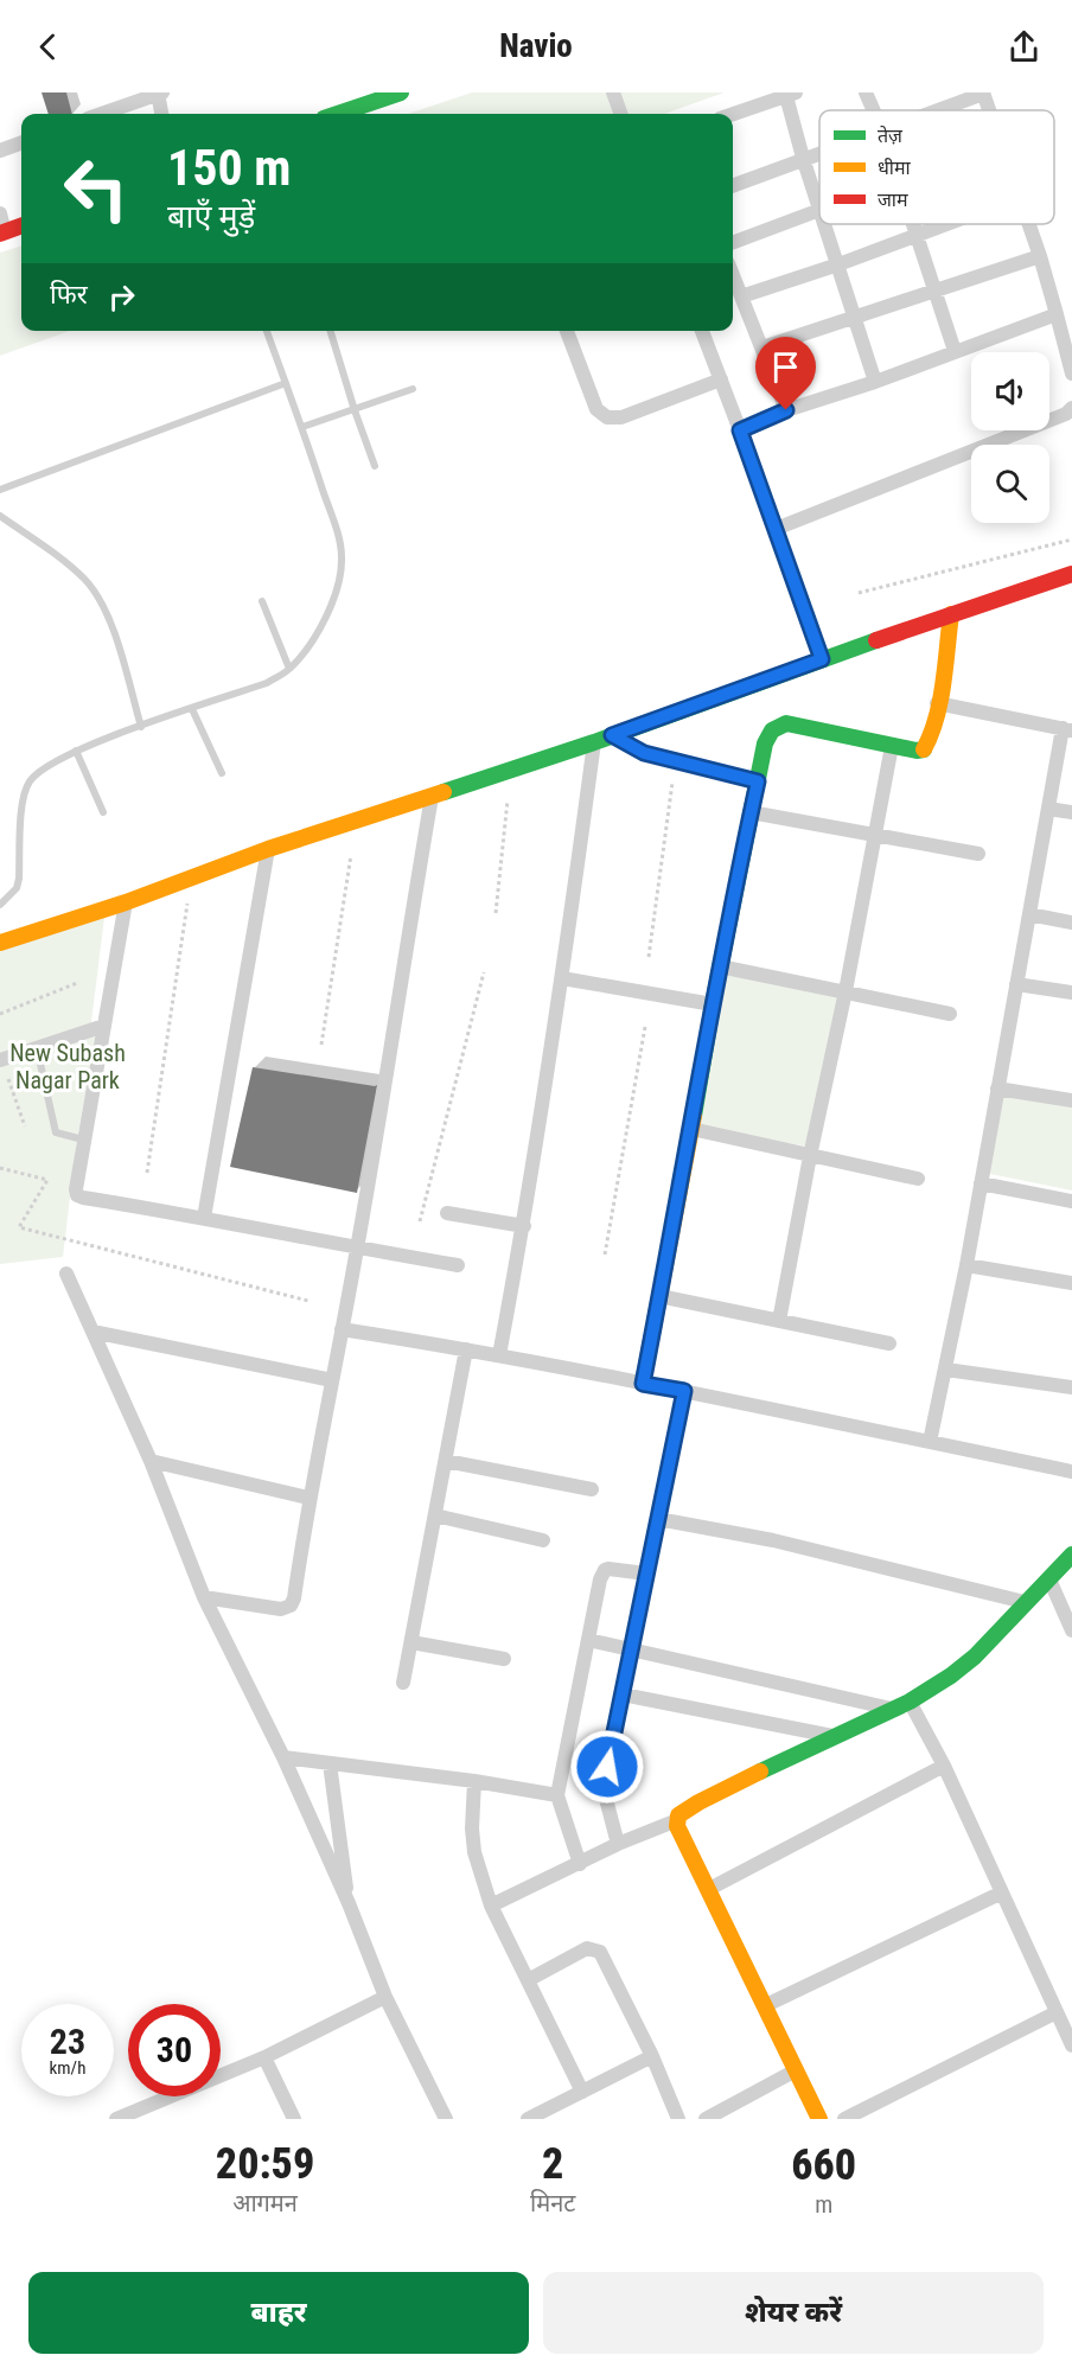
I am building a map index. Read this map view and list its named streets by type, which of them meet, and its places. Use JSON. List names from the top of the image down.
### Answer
{
  "parks": ["New Subash Nagar Park"],
  "legend": ["तेज़", "धीमा", "जाम"],
  "page": {
    "header": "Navio",
    "turn": ["150 m", "बाएँ मुड़ें"],
    "then": "फिर",
    "speed": "23 km/h",
    "limit": "30",
    "eta": [
      "20:59",
      "आगमन",
      "2",
      "मिनट",
      "660",
      "m"
    ],
    "buttons": ["बाहर", "शेयर करें"]
  }
}
